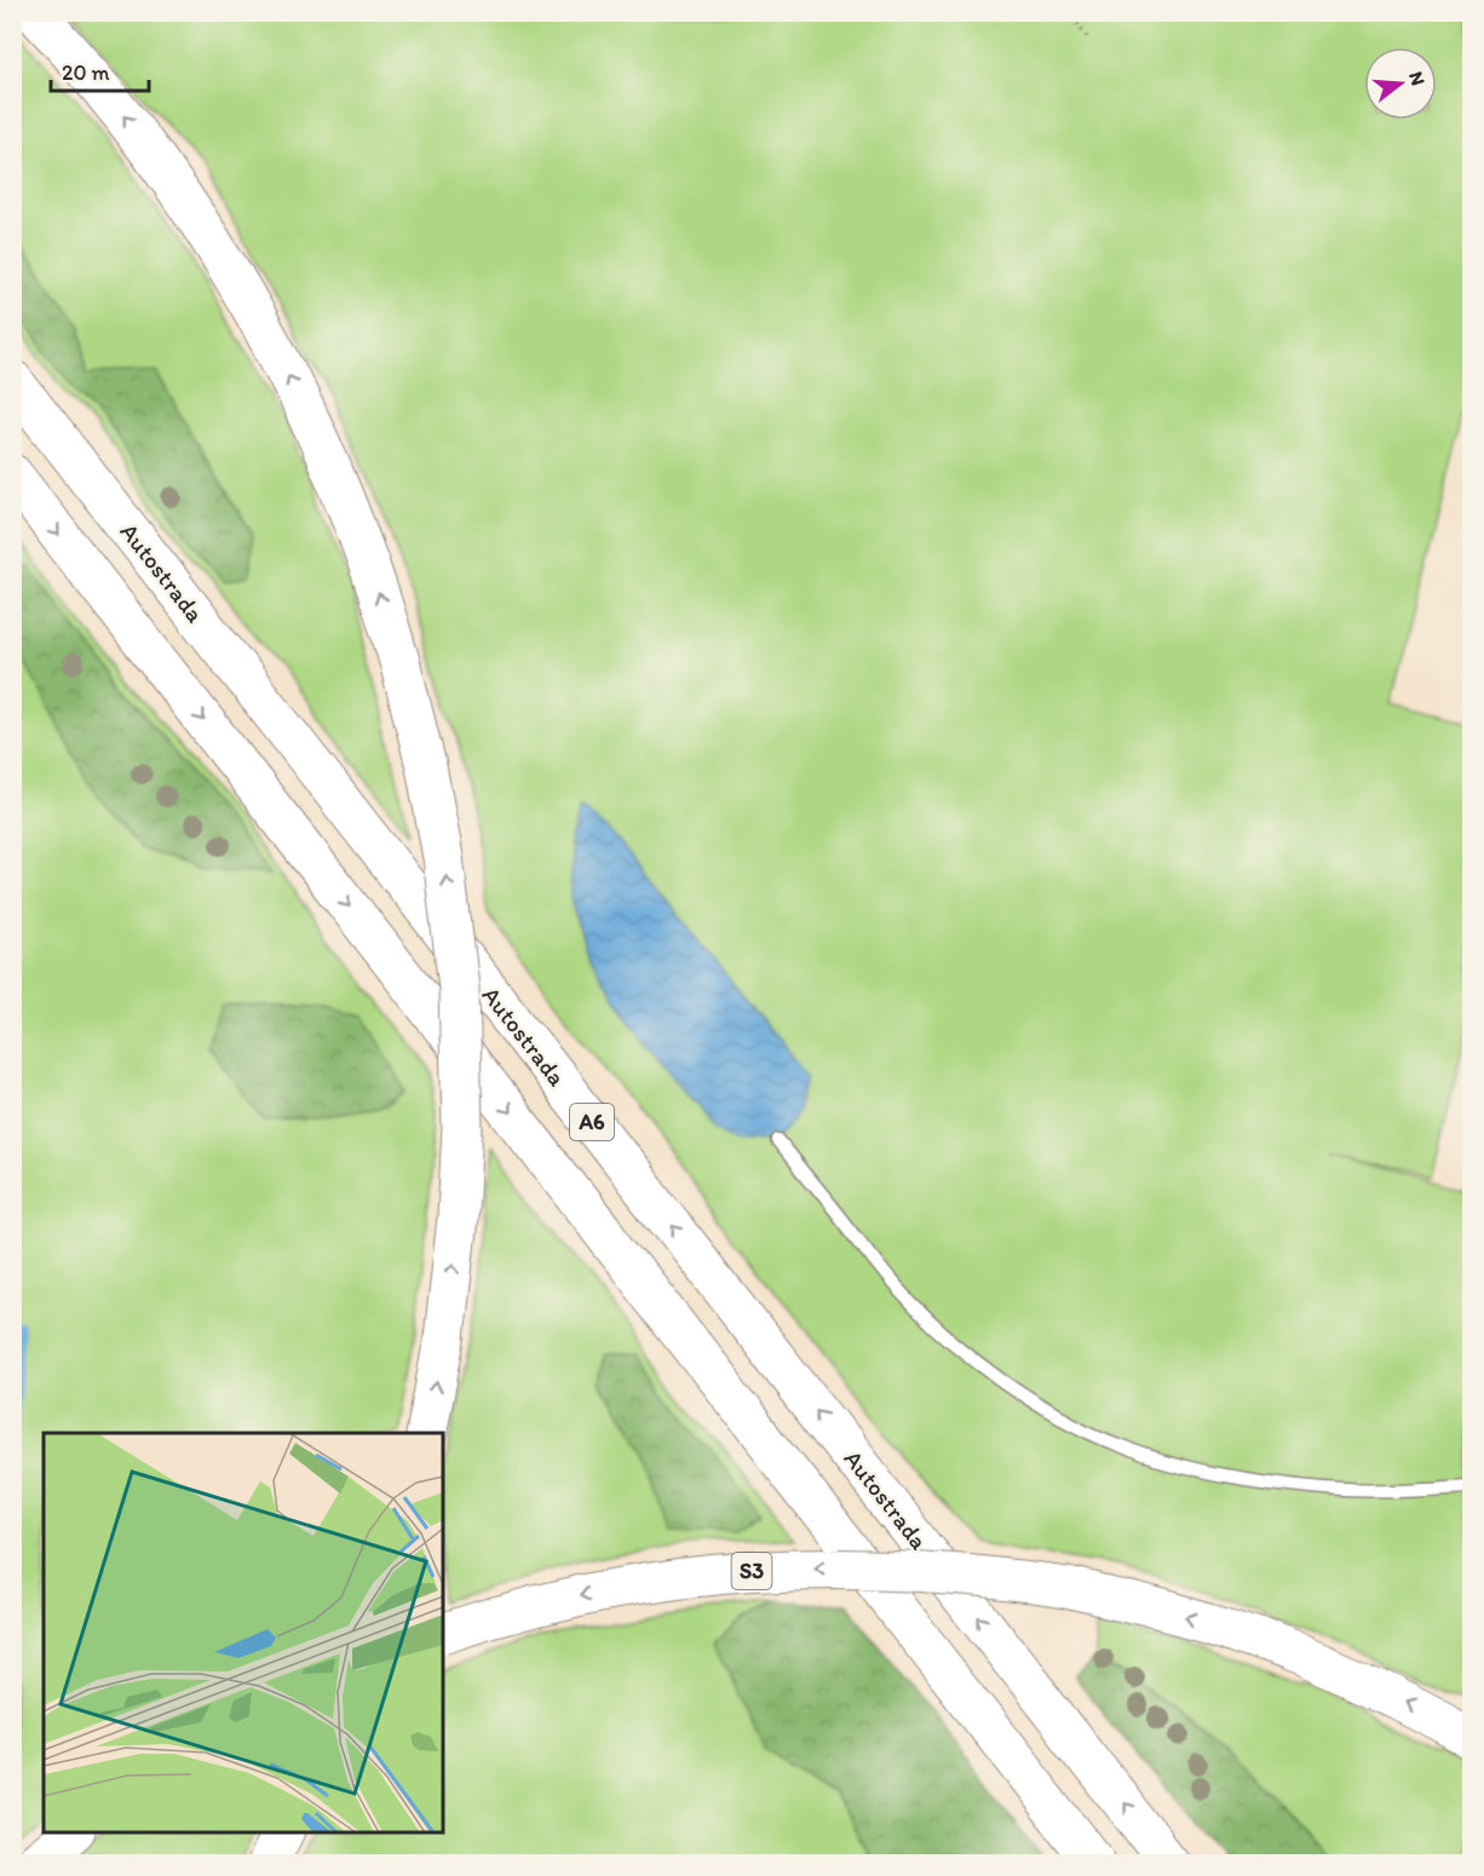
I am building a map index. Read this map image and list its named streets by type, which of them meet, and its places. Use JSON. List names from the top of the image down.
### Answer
{
  "streets": {
    "highway": ["Autostrada", "A6", "S3"]
  },
  "scale_bar": "20 m",
  "north": "right"
}
